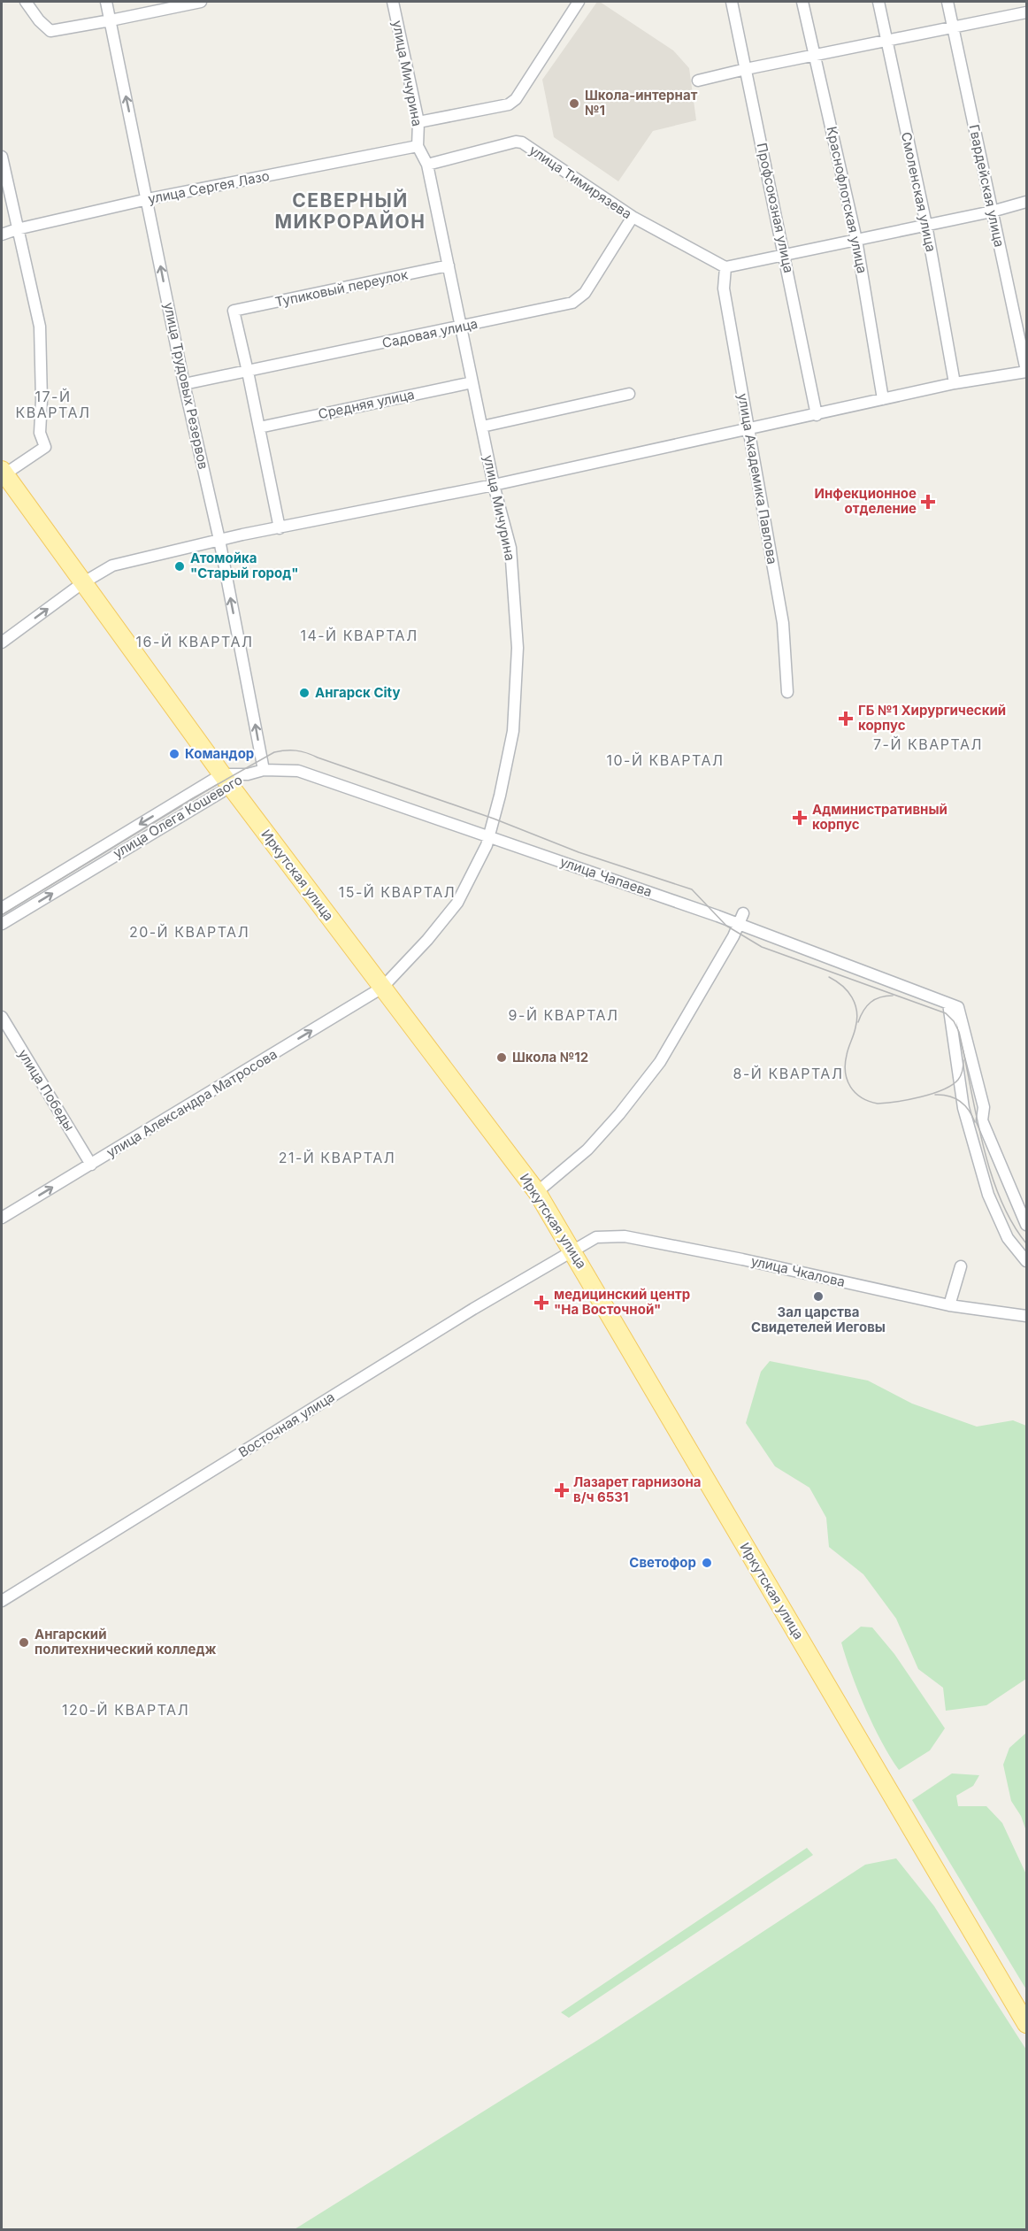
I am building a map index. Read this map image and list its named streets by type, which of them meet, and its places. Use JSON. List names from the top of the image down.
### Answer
{
  "streets": {
    "main road": ["Иркутская улица"],
    "street": [
      "улица Мичурина",
      "улица Тимирязева",
      "Гвардейская улица",
      "улица Сергея Лазо",
      "Смоленская улица",
      "Краснофлотская улица",
      "Профсоюзная улица",
      "Тупиковый переулок",
      "Садовая улица",
      "улица Трудовых Резервов",
      "Средняя улица",
      "улица Академика Павлова",
      "улица Олега Кошевого",
      "улица Чапаева",
      "улица Победы",
      "улица Александра Матросова",
      "улица Чкалова",
      "Восточная улица"
    ]
  },
  "crossings": [
    ["улица Мичурина", "улица Тимирязева"],
    ["улица Мичурина", "улица Сергея Лазо"],
    ["улица Мичурина", "Тупиковый переулок"],
    ["улица Мичурина", "Садовая улица"],
    ["улица Мичурина", "Средняя улица"],
    ["улица Мичурина", "Иркутская улица"],
    ["улица Мичурина", "улица Чапаева"],
    ["улица Мичурина", "улица Александра Матросова"],
    ["улица Тимирязева", "Садовая улица"],
    ["улица Тимирязева", "улица Академика Павлова"],
    ["улица Сергея Лазо", "улица Трудовых Резервов"],
    ["Тупиковый переулок", "Садовая улица"],
    ["Садовая улица", "улица Трудовых Резервов"],
    ["улица Трудовых Резервов", "улица Чапаева"],
    ["улица Олега Кошевого", "Иркутская улица"],
    ["улица Олега Кошевого", "улица Чапаева"],
    ["Иркутская улица", "улица Александра Матросова"],
    ["Иркутская улица", "улица Чкалова"],
    ["Иркутская улица", "Восточная улица"],
    ["улица Победы", "улица Александра Матросова"],
    ["улица Чкалова", "Восточная улица"]
  ],
  "one_way": ["улица Трудовых Резервов", "улица Александра Матросова"],
  "districts": [
    "СЕВЕРНЫЙ МИКРОРАЙОН",
    "17-Й КВАРТАЛ",
    "14-Й КВАРТАЛ",
    "16-Й КВАРТАЛ",
    "7-Й КВАРТАЛ",
    "10-Й КВАРТАЛ",
    "15-Й КВАРТАЛ",
    "20-Й КВАРТАЛ",
    "9-Й КВАРТАЛ",
    "8-Й КВАРТАЛ",
    "21-Й КВАРТАЛ",
    "120-Й КВАРТАЛ"
  ],
  "places": {
    "other": [
      "Школа-интернат №1",
      "Атомойка \"Старый город\"",
      "Ангарск City",
      "Командор",
      "Школа №12",
      "Зал царства Свидетелей Иеговы",
      "Светофор",
      "Ангарский политехнический колледж"
    ],
    "health": [
      "Инфекционное отделение",
      "ГБ №1 Хирургический корпус",
      "Административный корпус",
      "медицинский центр \"На Восточной\"",
      "Лазарет гарнизона в/ч 6531"
    ]
  }
}
